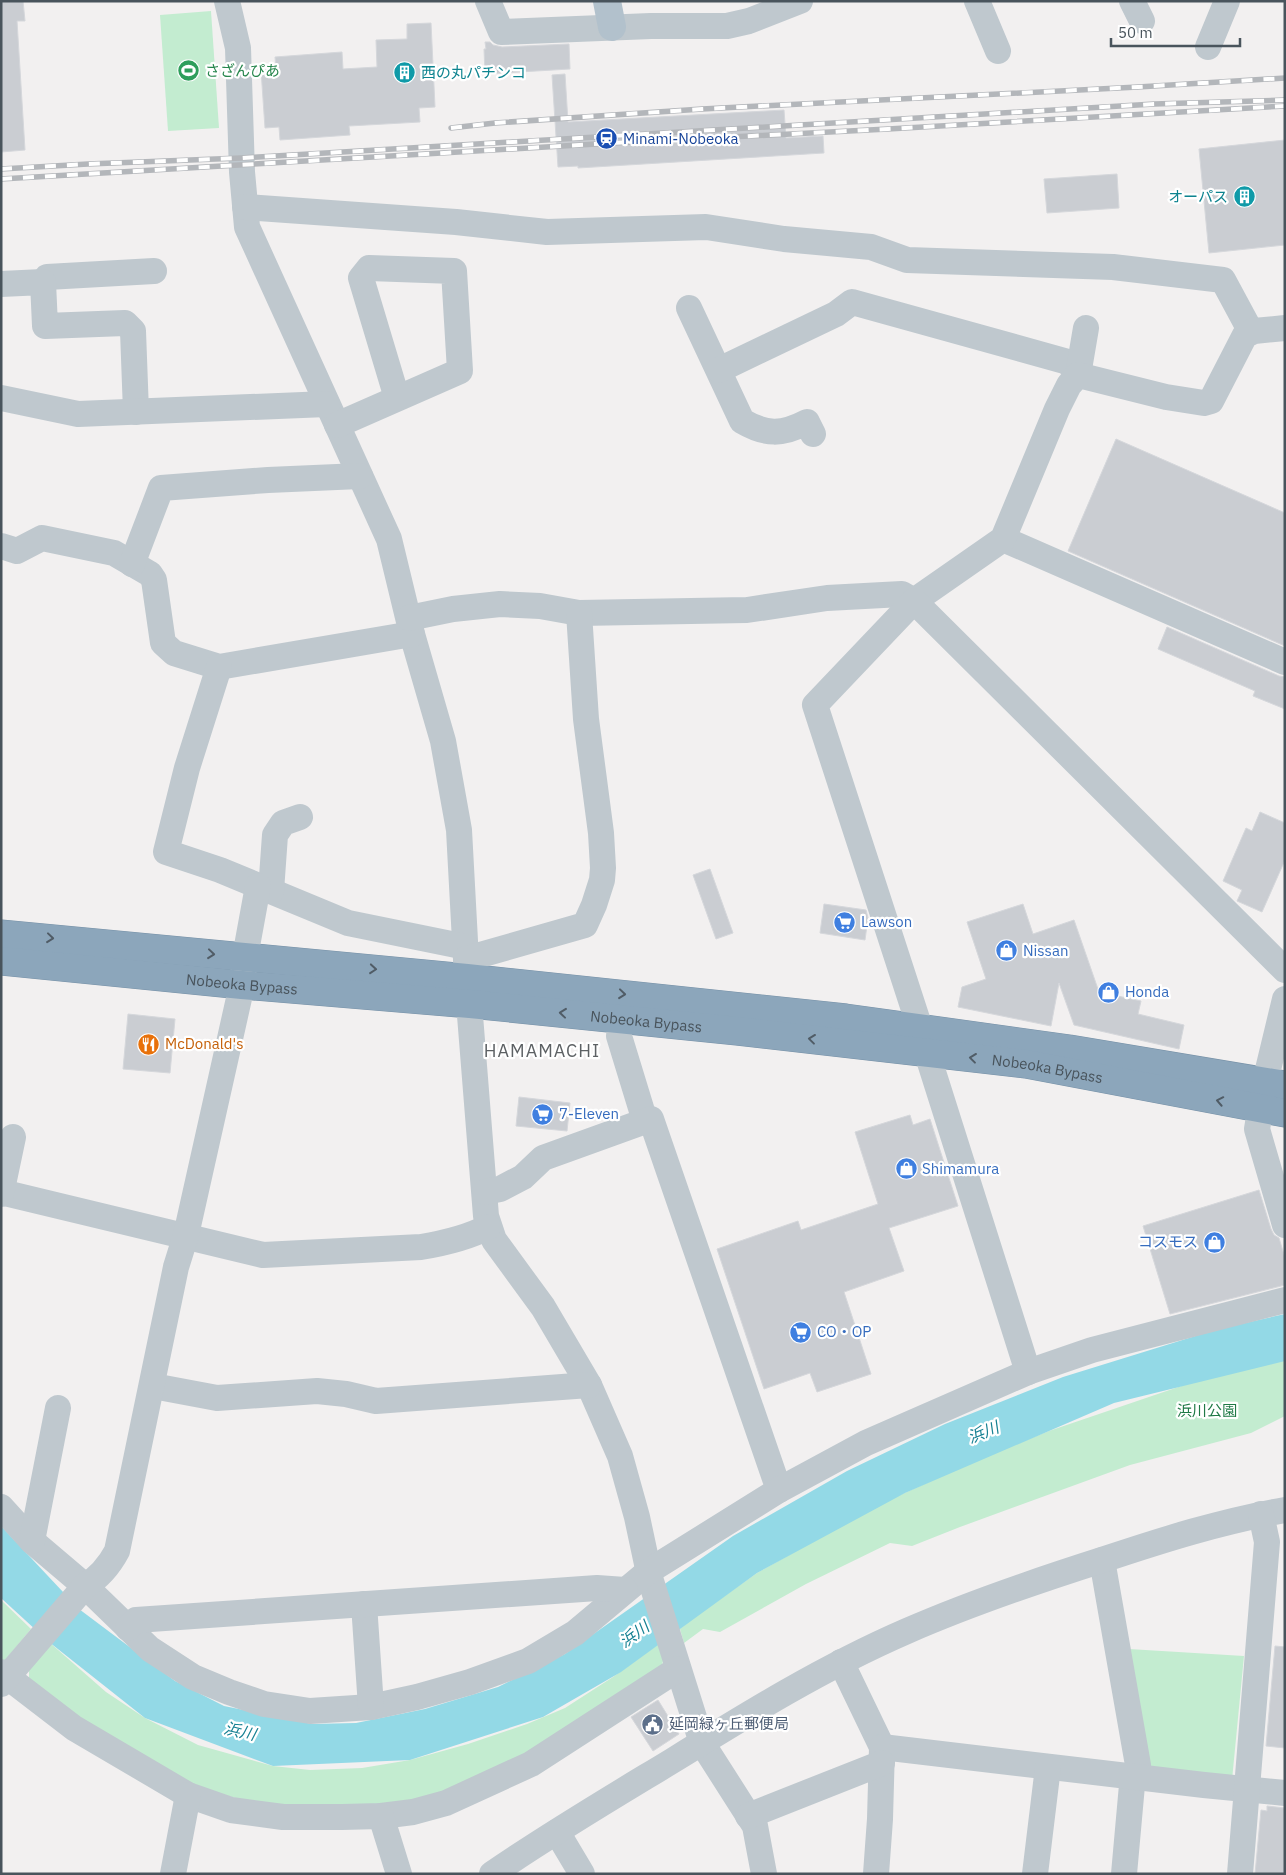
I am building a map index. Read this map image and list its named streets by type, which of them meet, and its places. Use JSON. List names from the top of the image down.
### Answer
{
  "streets": {
    "highway": ["Nobeoka Bypass"]
  },
  "districts": ["HAMAMACHI"],
  "water": ["浜川"],
  "parks": ["浜川公園"],
  "places": {
    "sports": ["さざんぴあ"],
    "building": ["西の丸パチンコ", "オーパス"],
    "station": ["Minami-Nobeoka"],
    "supermarket": ["Lawson", "7-Eleven", "CO・OP"],
    "shop": [
      "Nissan",
      "Honda",
      "Shimamura",
      "コスモス"
    ],
    "restaurant": ["McDonald's"],
    "public building": ["延岡緑ヶ丘郵便局"]
  },
  "scale_bar": "50 m"
}
